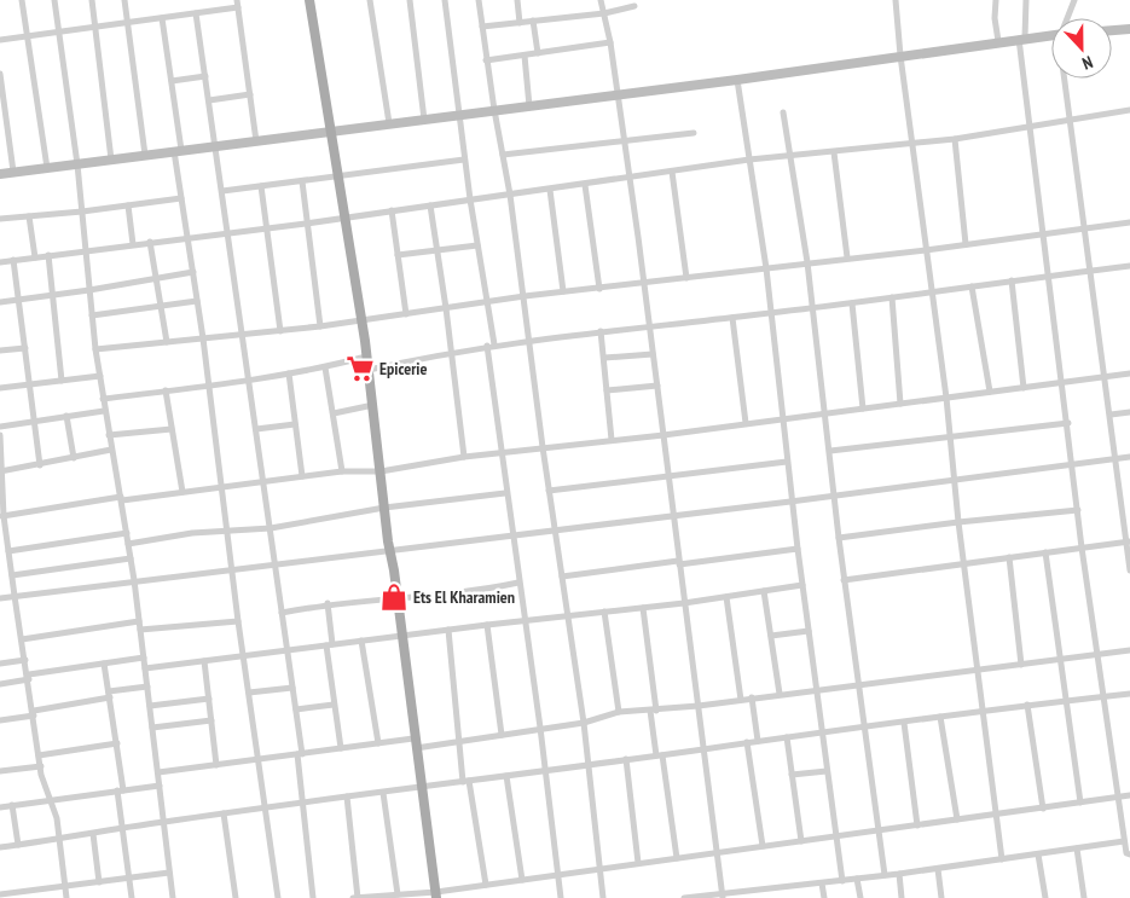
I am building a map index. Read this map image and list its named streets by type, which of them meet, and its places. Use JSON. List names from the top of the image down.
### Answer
{
  "places": {
    "supermarket": ["Epicerie"],
    "shop": ["Ets El Kharamien"]
  },
  "north": "bottom"
}
